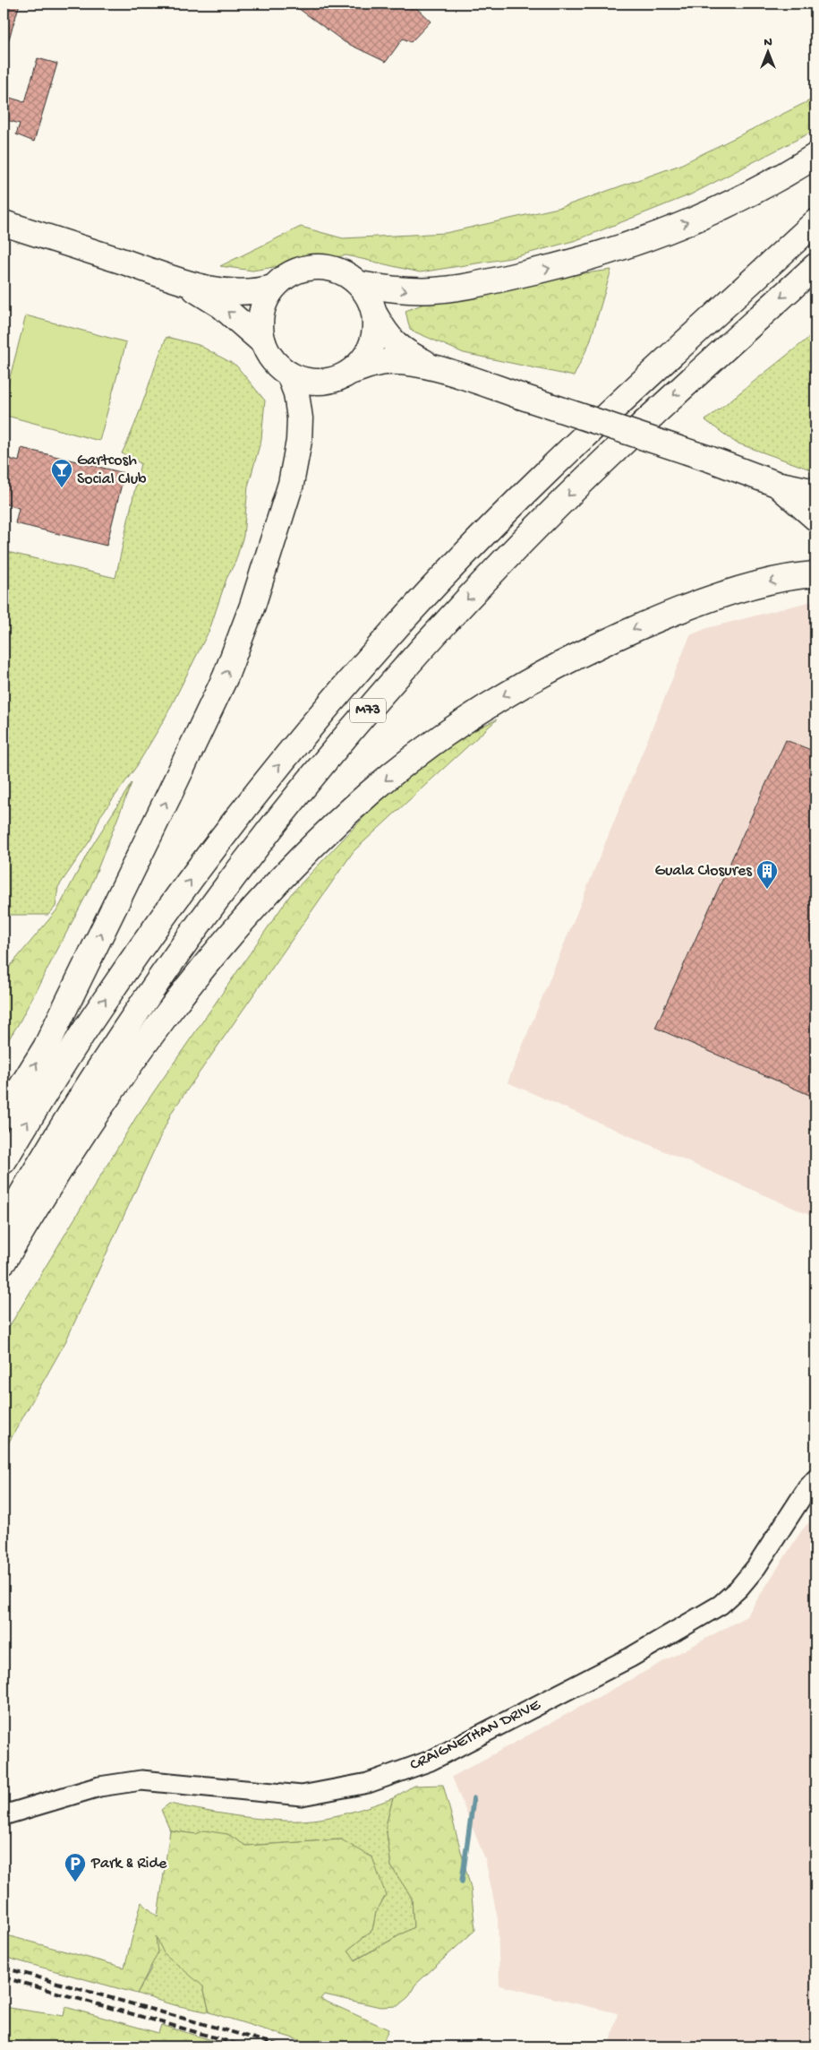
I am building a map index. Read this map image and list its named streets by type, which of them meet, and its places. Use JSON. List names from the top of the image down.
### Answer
{
  "streets": {
    "main road": ["M73"],
    "street": ["CRAIGNETHAN DRIVE"]
  },
  "places": {
    "bar": ["Gartcosh Social Club"],
    "building": ["Guala Closures"],
    "parking": ["Park & Ride"]
  },
  "north": "top"
}
